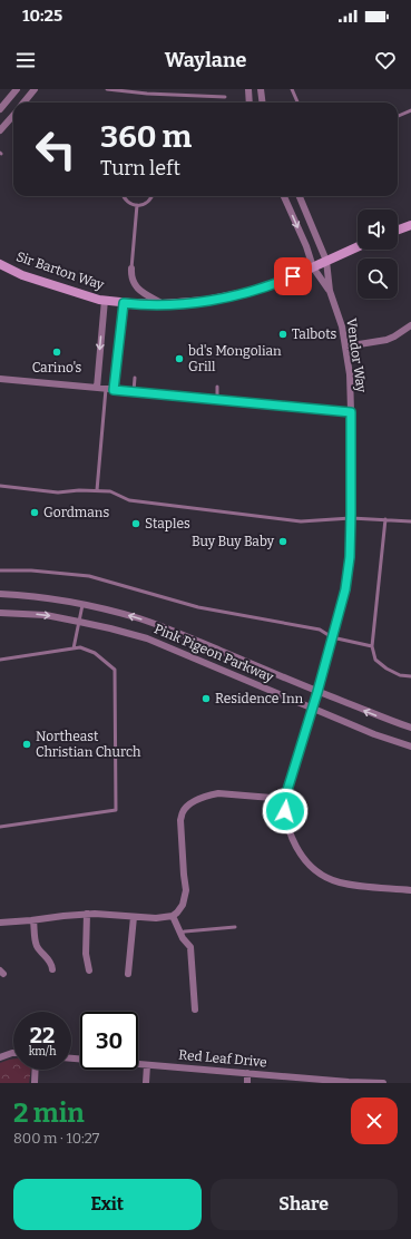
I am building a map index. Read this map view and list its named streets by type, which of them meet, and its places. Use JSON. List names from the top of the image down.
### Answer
{
  "streets": {
    "main road": ["Sir Barton Way"],
    "street": ["Vendor Way", "Pink Pigeon Parkway", "Red Leaf Drive"]
  },
  "crossings": [
    ["Sir Barton Way", "Vendor Way"],
    ["Vendor Way", "Pink Pigeon Parkway"]
  ],
  "places": [
    "Talbots",
    "Carino's",
    "bd's Mongolian Grill",
    "Gordmans",
    "Staples",
    "Buy Buy Baby",
    "Residence Inn",
    "Northeast Christian Church"
  ],
  "page": {
    "status": "10:25",
    "header": "Waylane",
    "turn": ["360 m", "Turn left"],
    "speed": "22 km/h",
    "limit": "30",
    "heading": ["2 min", "800 m · 10:27"],
    "buttons": ["Exit", "Share"]
  }
}
